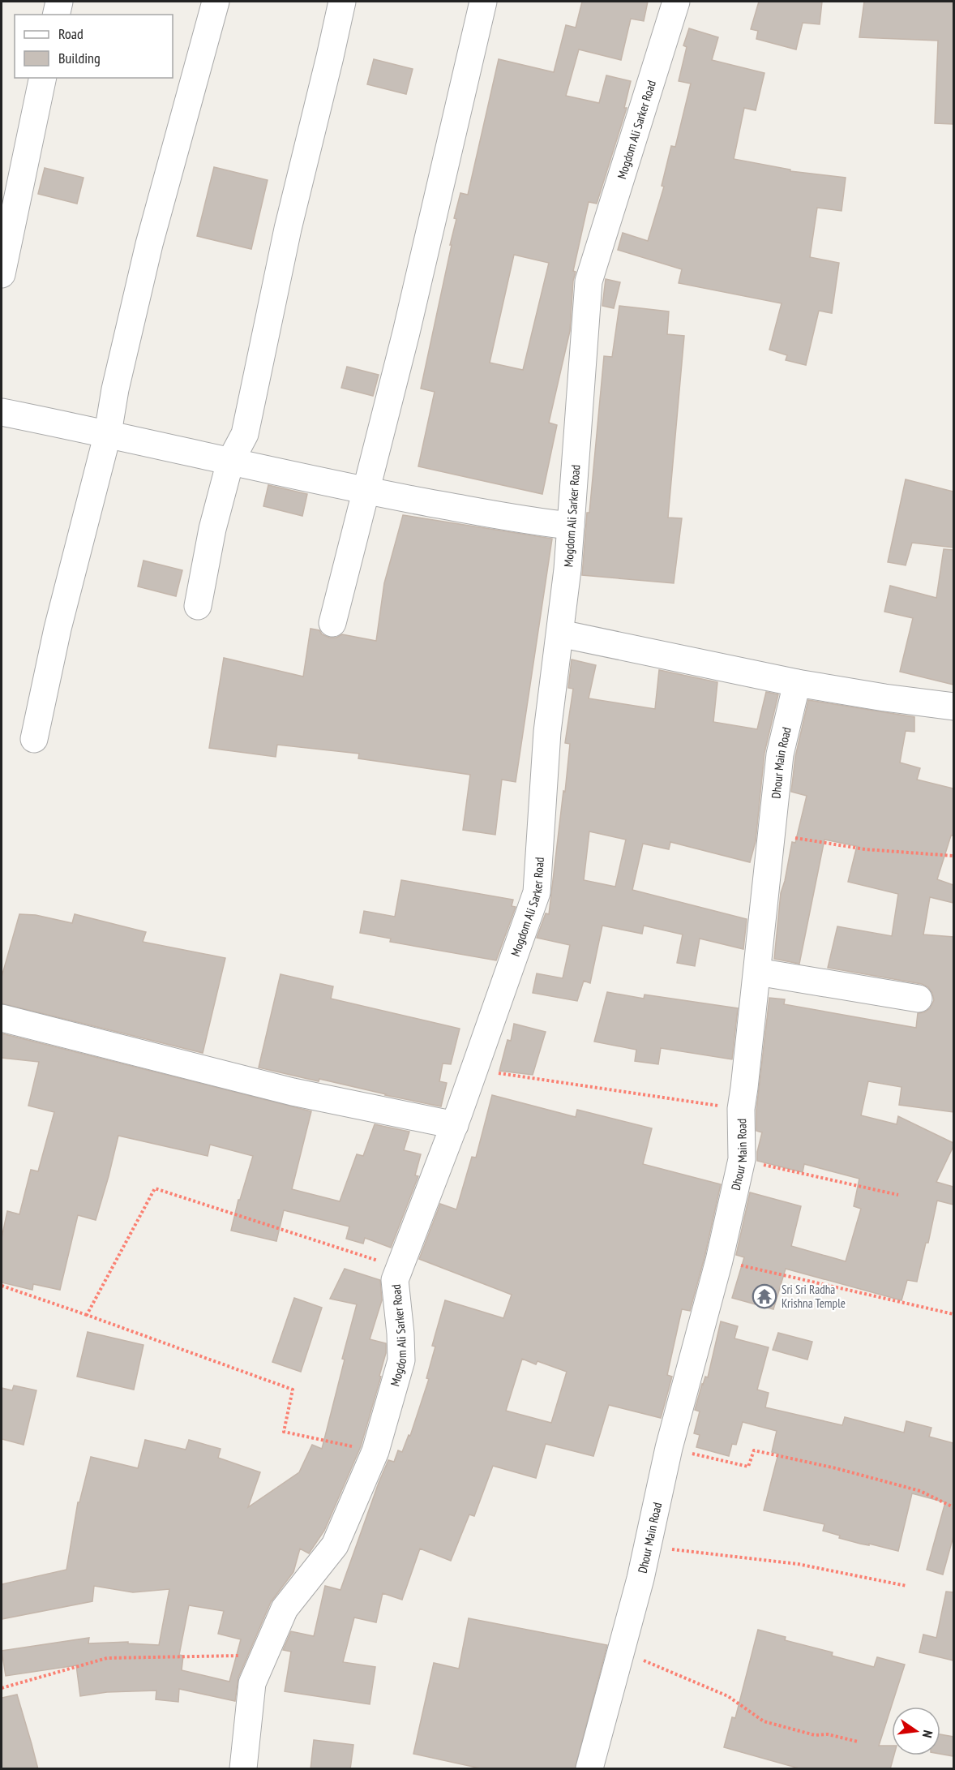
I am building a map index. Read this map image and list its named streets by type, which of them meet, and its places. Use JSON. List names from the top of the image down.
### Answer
{
  "streets": {
    "street": ["Mogdom Ali Sarker Road", "Dhour Main Road"]
  },
  "places": {
    "temple": ["Sri Sri Radha Krishna Temple"]
  },
  "legend": ["Road", "Building"],
  "north": "right"
}
